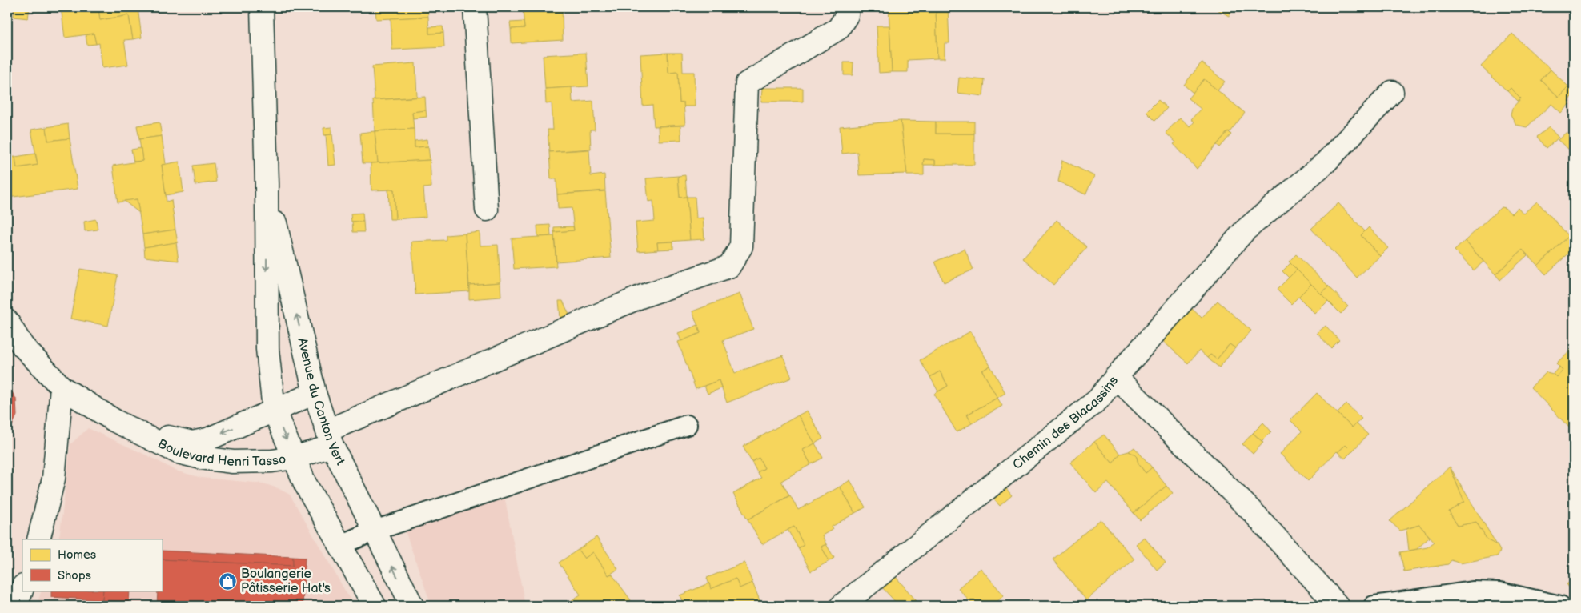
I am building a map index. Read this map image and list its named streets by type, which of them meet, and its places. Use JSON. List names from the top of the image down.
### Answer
{
  "streets": {
    "street": ["Avenue du Canton Vert", "Chemin des Blacassins", "Boulevard Henri Tasso"]
  },
  "crossings": [
    ["Avenue du Canton Vert", "Boulevard Henri Tasso"]
  ],
  "places": {
    "shop": ["Boulangerie Pâtisserie Hat's"]
  },
  "legend": ["Homes", "Shops"]
}
